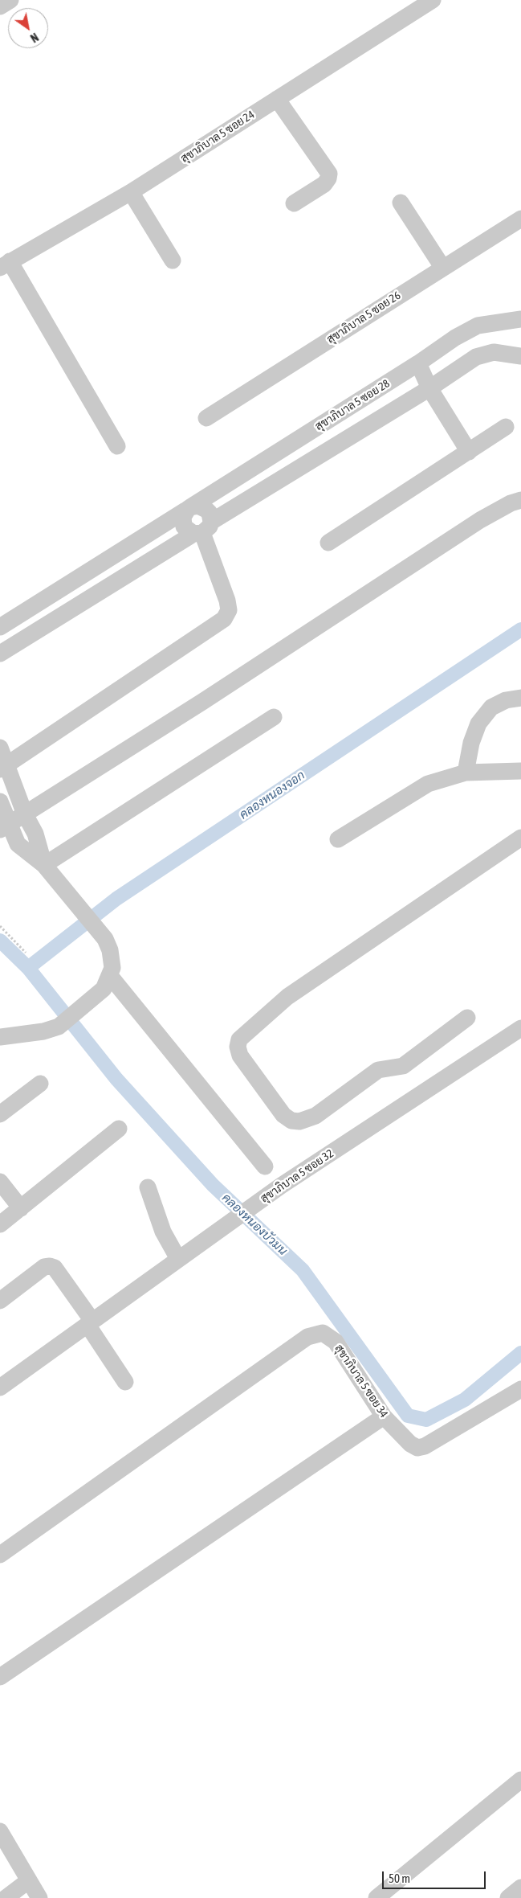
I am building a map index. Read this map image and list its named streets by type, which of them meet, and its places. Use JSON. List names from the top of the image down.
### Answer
{
  "streets": {
    "street": [
      "สุขาภิบาล 5 ซอย 24",
      "สุขาภิบาล 5 ซอย 26",
      "สุขาภิบาล 5 ซอย 28",
      "สุขาภิบาล 5 ซอย 32",
      "สุขาภิบาล 5 ซอย 34"
    ]
  },
  "water": ["คลองหนองจอก", "คลองหนองบัวมน"],
  "scale_bar": "50 m",
  "north": "bottom right"
}
